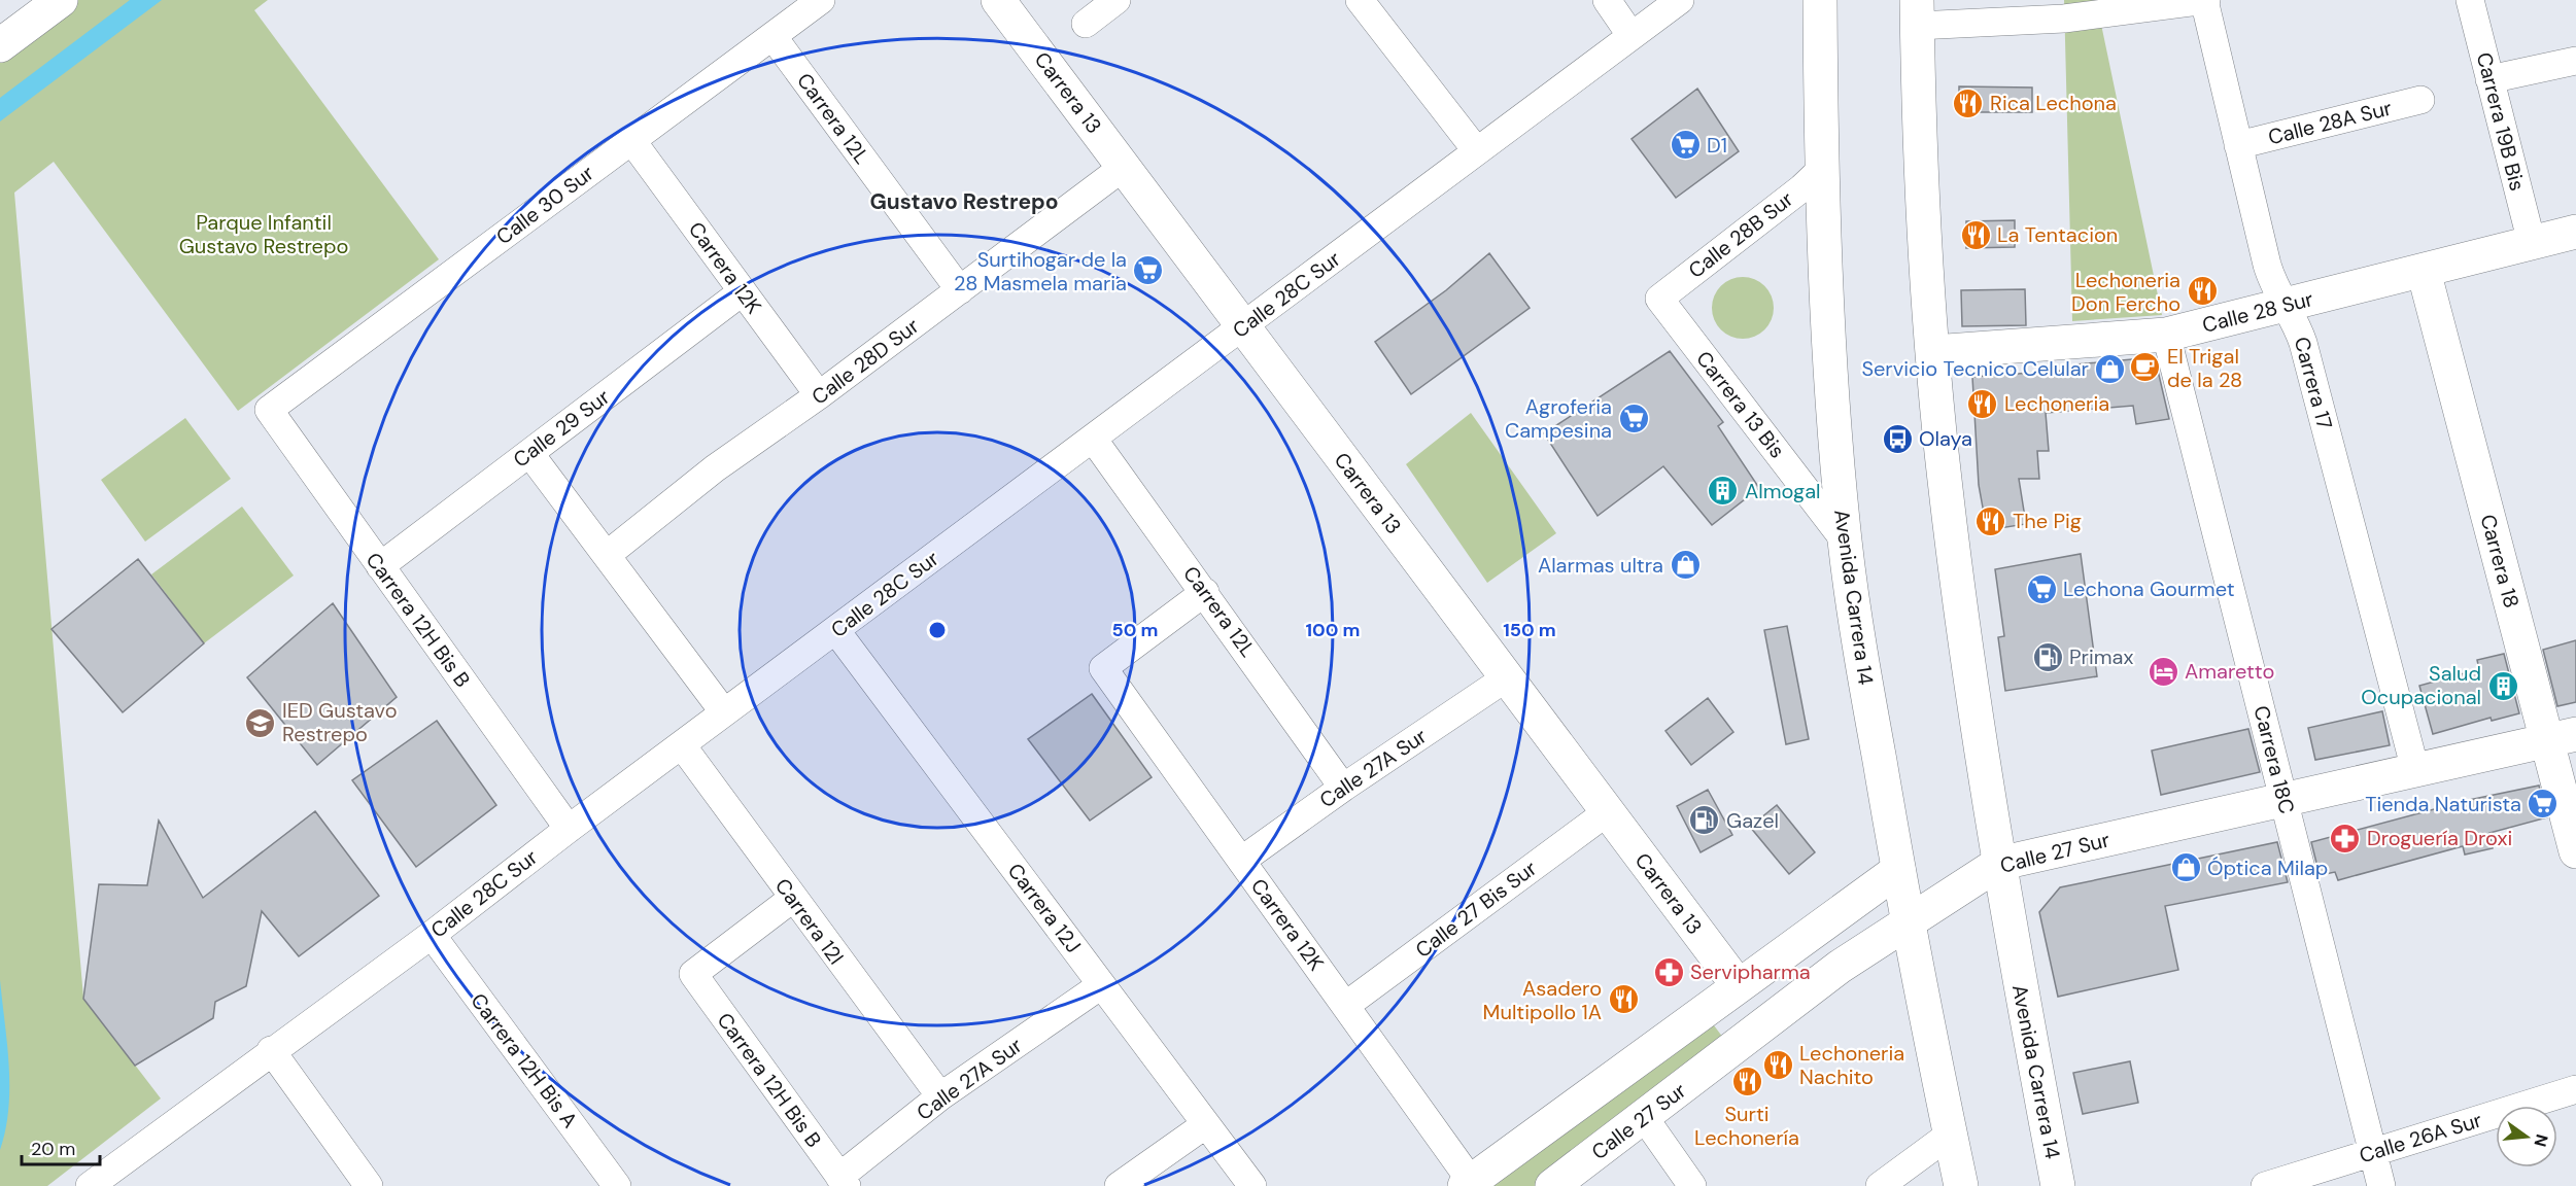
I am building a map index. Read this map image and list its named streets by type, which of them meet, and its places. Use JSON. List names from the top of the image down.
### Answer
{
  "streets": {
    "main road": [
      "Carrera 13",
      "Calle 28 Sur",
      "Carrera 18",
      "Avenida Carrera 14",
      "Calle 27 Sur"
    ],
    "street": [
      "Carrera 12L",
      "Carrera 19B Bis",
      "Calle 28A Sur",
      "Calle 30 Sur",
      "Calle 28B Sur",
      "Carrera 12K",
      "Calle 28C Sur",
      "Calle 28D Sur",
      "Carrera 17",
      "Carrera 13 Bis",
      "Calle 29 Sur",
      "Carrera 12H Bis B",
      "Carrera 18C",
      "Calle 27A Sur",
      "Carrera 12J",
      "Calle 27 Bis Sur",
      "Carrera 12I",
      "Carrera 12H Bis A",
      "Calle 26A Sur"
    ]
  },
  "crossings": [
    ["Carrera 13", "Calle 28C Sur"],
    ["Carrera 13", "Calle 28D Sur"],
    ["Carrera 13", "Calle 27A Sur"],
    ["Carrera 13", "Calle 27 Bis Sur"],
    ["Carrera 12L", "Calle 30 Sur"],
    ["Carrera 12L", "Carrera 12K"],
    ["Carrera 12L", "Calle 28C Sur"],
    ["Carrera 12L", "Calle 28D Sur"],
    ["Carrera 12L", "Calle 27A Sur"],
    ["Carrera 19B Bis", "Calle 28 Sur"],
    ["Calle 28A Sur", "Carrera 17"],
    ["Calle 30 Sur", "Carrera 12K"],
    ["Calle 30 Sur", "Carrera 12H Bis B"],
    ["Calle 28B Sur", "Carrera 13 Bis"],
    ["Calle 28B Sur", "Avenida Carrera 14"],
    ["Carrera 12K", "Calle 28D Sur"],
    ["Carrera 12K", "Calle 29 Sur"],
    ["Carrera 12K", "Calle 27A Sur"],
    ["Carrera 12K", "Calle 27 Bis Sur"],
    ["Calle 28C Sur", "Carrera 12H Bis B"],
    ["Calle 28C Sur", "Carrera 12J"],
    ["Calle 28C Sur", "Carrera 12I"],
    ["Calle 28C Sur", "Carrera 12H Bis A"],
    ["Calle 28 Sur", "Carrera 17"],
    ["Calle 28 Sur", "Carrera 18"],
    ["Calle 28 Sur", "Avenida Carrera 14"],
    ["Calle 28 Sur", "Carrera 18C"],
    ["Carrera 17", "Calle 27 Sur"],
    ["Carrera 13 Bis", "Avenida Carrera 14"],
    ["Calle 29 Sur", "Carrera 12H Bis B"],
    ["Carrera 18", "Calle 27 Sur"],
    ["Avenida Carrera 14", "Calle 27 Sur"],
    ["Carrera 12H Bis B", "Calle 27A Sur"],
    ["Carrera 12H Bis B", "Carrera 12I"],
    ["Carrera 18C", "Calle 27 Sur"],
    ["Carrera 18C", "Calle 26A Sur"],
    ["Calle 27A Sur", "Carrera 12J"],
    ["Calle 27A Sur", "Carrera 12I"]
  ],
  "districts": ["Gustavo Restrepo"],
  "parks": ["Parque Infantil Gustavo Restrepo"],
  "places": {
    "restaurant": [
      "Rica Lechona",
      "La Tentacion",
      "Lechoneria Don Fercho",
      "Lechoneria",
      "The Pig",
      "Asadero Multipollo 1A",
      "Lechoneria Nachito",
      "Surti Lechonería"
    ],
    "supermarket": [
      "D1",
      "Surtihogar de la 28 Masmela maria",
      "Agroferia Campesina",
      "Lechona Gourmet",
      "Tienda Naturista"
    ],
    "cafe": ["El Trigal de la 28"],
    "shop": ["Servicio Tecnico Celular", "Alarmas ultra", "Óptica Milap"],
    "bus stop": ["Olaya"],
    "building": ["Almogal", "Salud Ocupacional"],
    "fuel station": ["Primax", "Gazel"],
    "hotel": ["Amaretto"],
    "school or university": ["IED Gustavo Restrepo"],
    "pharmacy": ["Droguería Droxi", "Servipharma"]
  },
  "scale_bar": "20 m",
  "north": "right",
  "rings": ["50 m", "100 m", "150 m"]
}
